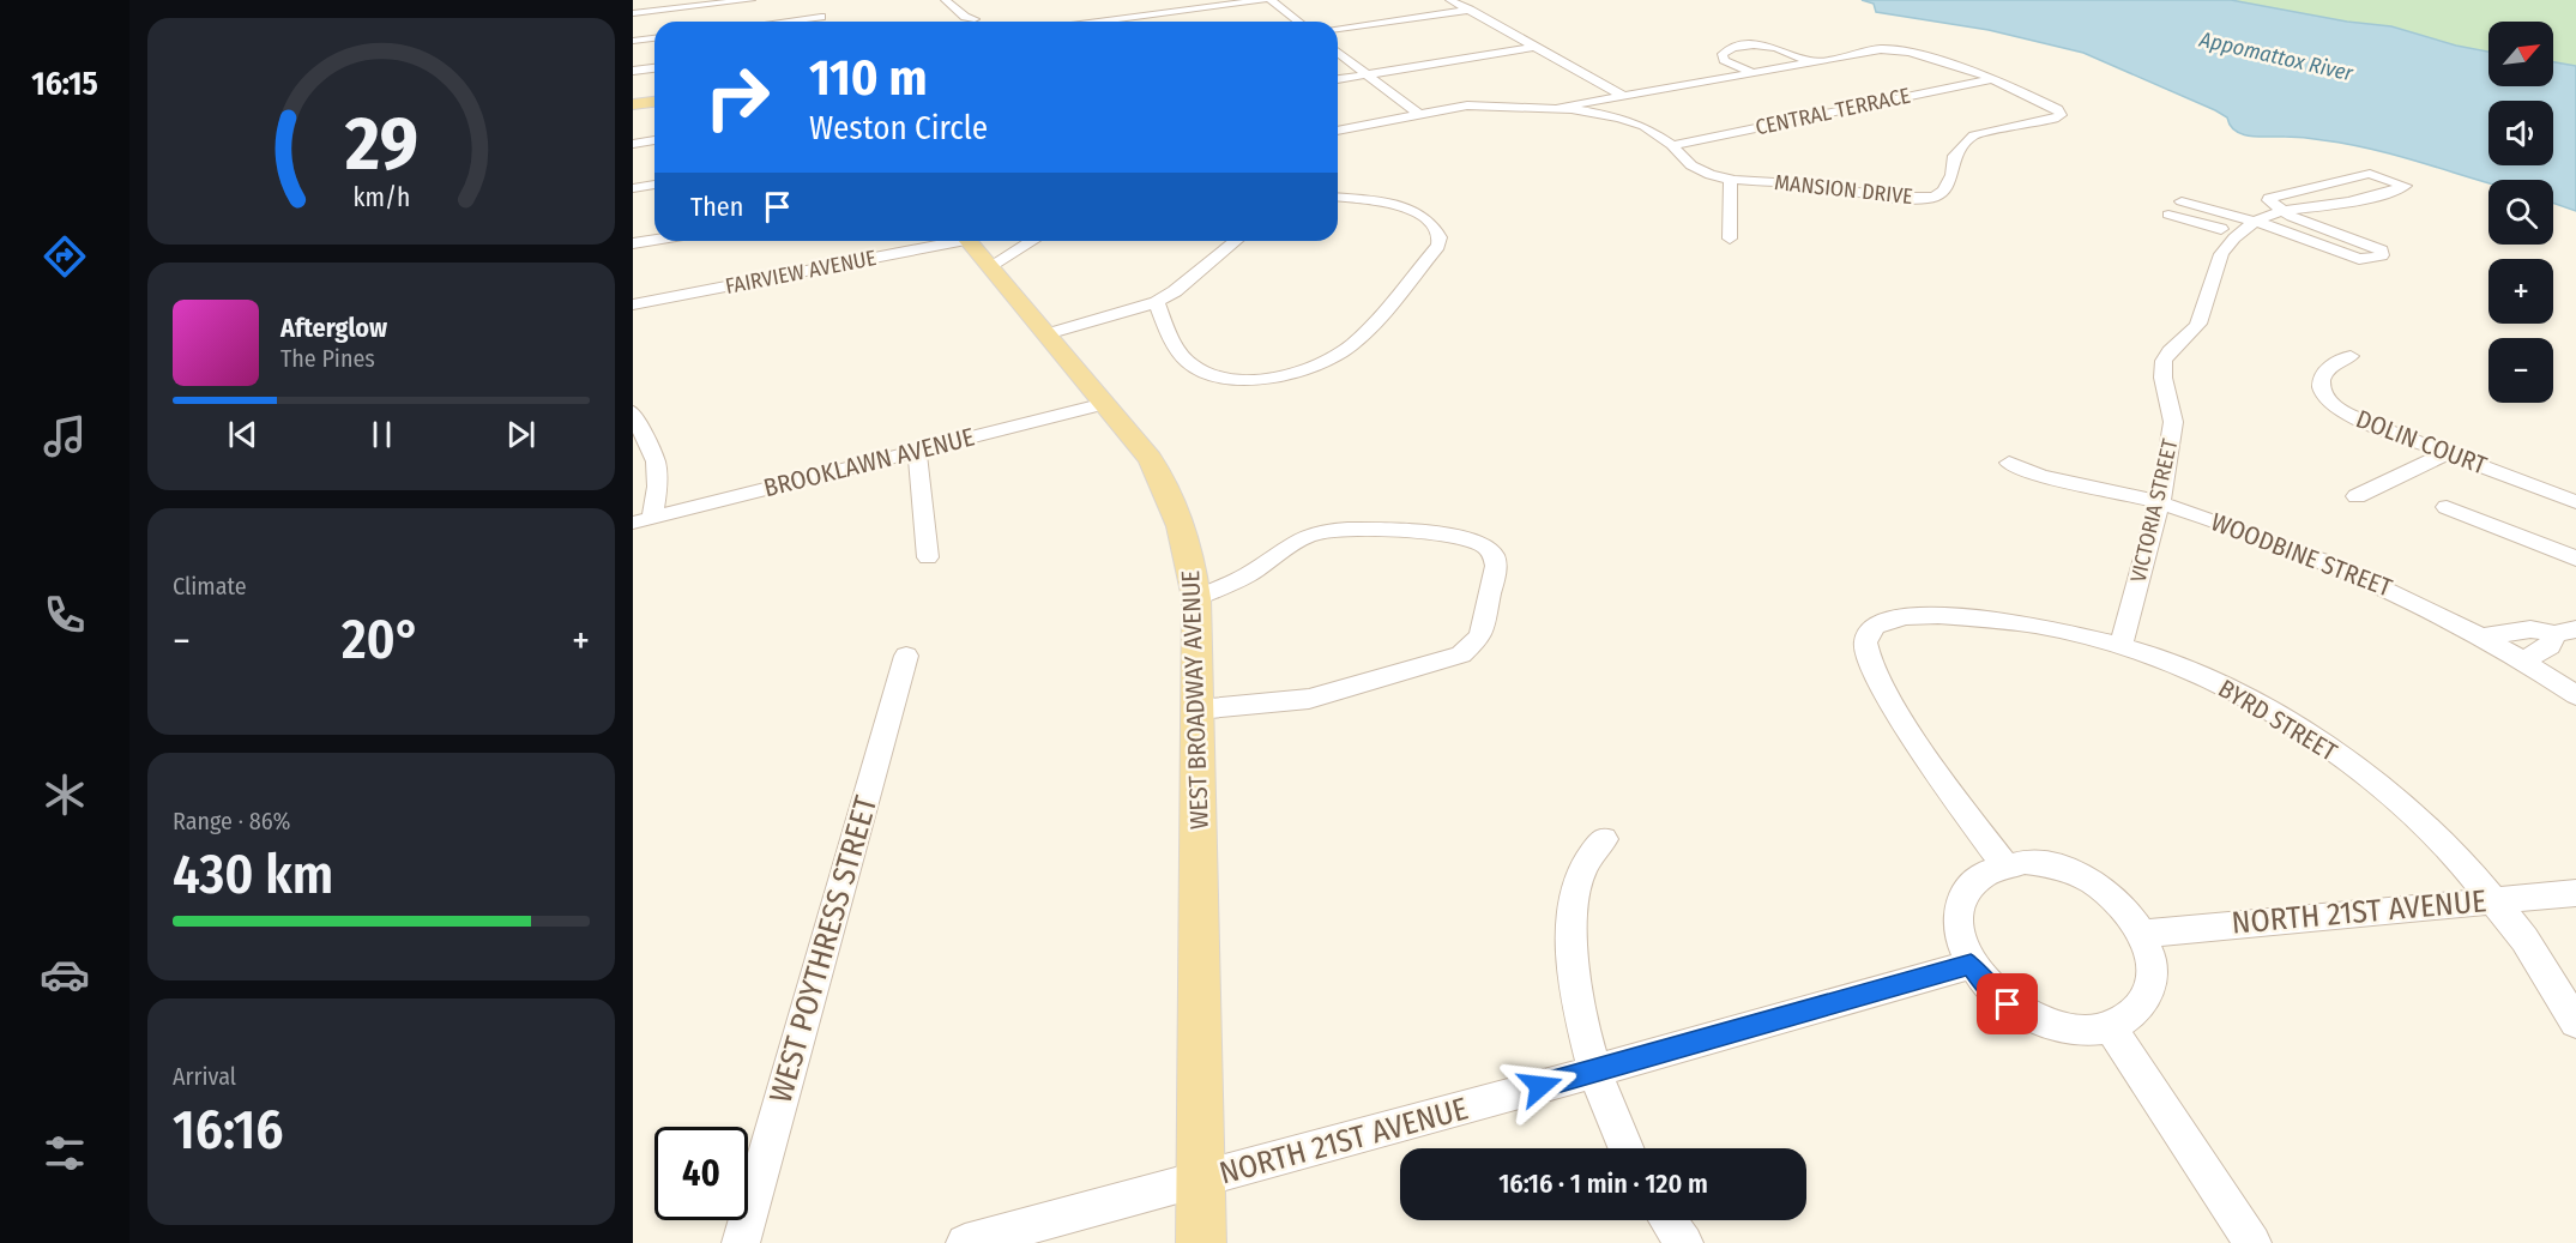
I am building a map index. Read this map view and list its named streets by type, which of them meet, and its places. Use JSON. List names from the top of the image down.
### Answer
{
  "streets": {
    "main road": ["WEST BROADWAY AVENUE"],
    "street": [
      "CENTRAL TERRACE",
      "MANSION DRIVE",
      "FAIRVIEW AVENUE",
      "DOLIN COURT",
      "BROOKLAWN AVENUE",
      "VICTORIA STREET",
      "WOODBINE STREET",
      "BYRD STREET",
      "NORTH 21ST AVENUE",
      "WEST POYTHRESS STREET"
    ]
  },
  "crossings": [
    ["CENTRAL TERRACE", "MANSION DRIVE"],
    ["BROOKLAWN AVENUE", "WEST BROADWAY AVENUE"],
    ["VICTORIA STREET", "WOODBINE STREET"],
    ["VICTORIA STREET", "BYRD STREET"],
    ["WEST BROADWAY AVENUE", "NORTH 21ST AVENUE"],
    ["BYRD STREET", "NORTH 21ST AVENUE"]
  ],
  "water": ["Appomattox River"],
  "north": "top right",
  "page": {
    "tabs": "16:15",
    "map_buttons": ["+", "−"],
    "turn": ["110 m", "Weston Circle"],
    "then": "Then",
    "song": ["Afterglow", "The Pines"],
    "tile": [
      "Climate",
      ["Range · 86%", "430 km"],
      ["Arrival", "16:16"]
    ],
    "heat": ["−", "20°", "+"],
    "limit": "40",
    "trip": "16:16 · 1 min · 120 m",
    "gauge": ["29", "km/h"]
  }
}
